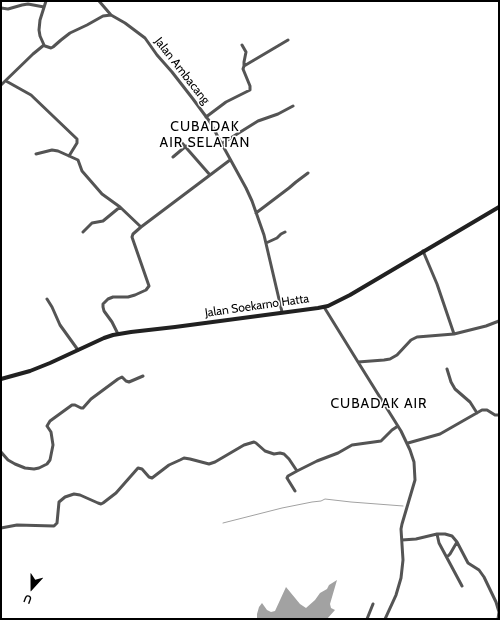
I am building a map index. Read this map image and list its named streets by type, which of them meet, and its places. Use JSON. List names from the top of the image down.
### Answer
{
  "streets": {
    "street": ["Jalan Ambacang", "Jalan Soekarno Hatta"]
  },
  "crossings": [
    ["Jalan Ambacang", "Jalan Soekarno Hatta"]
  ],
  "districts": ["CUBADAK AIR SELATAN", "CUBADAK AIR"],
  "north": "bottom"
}
